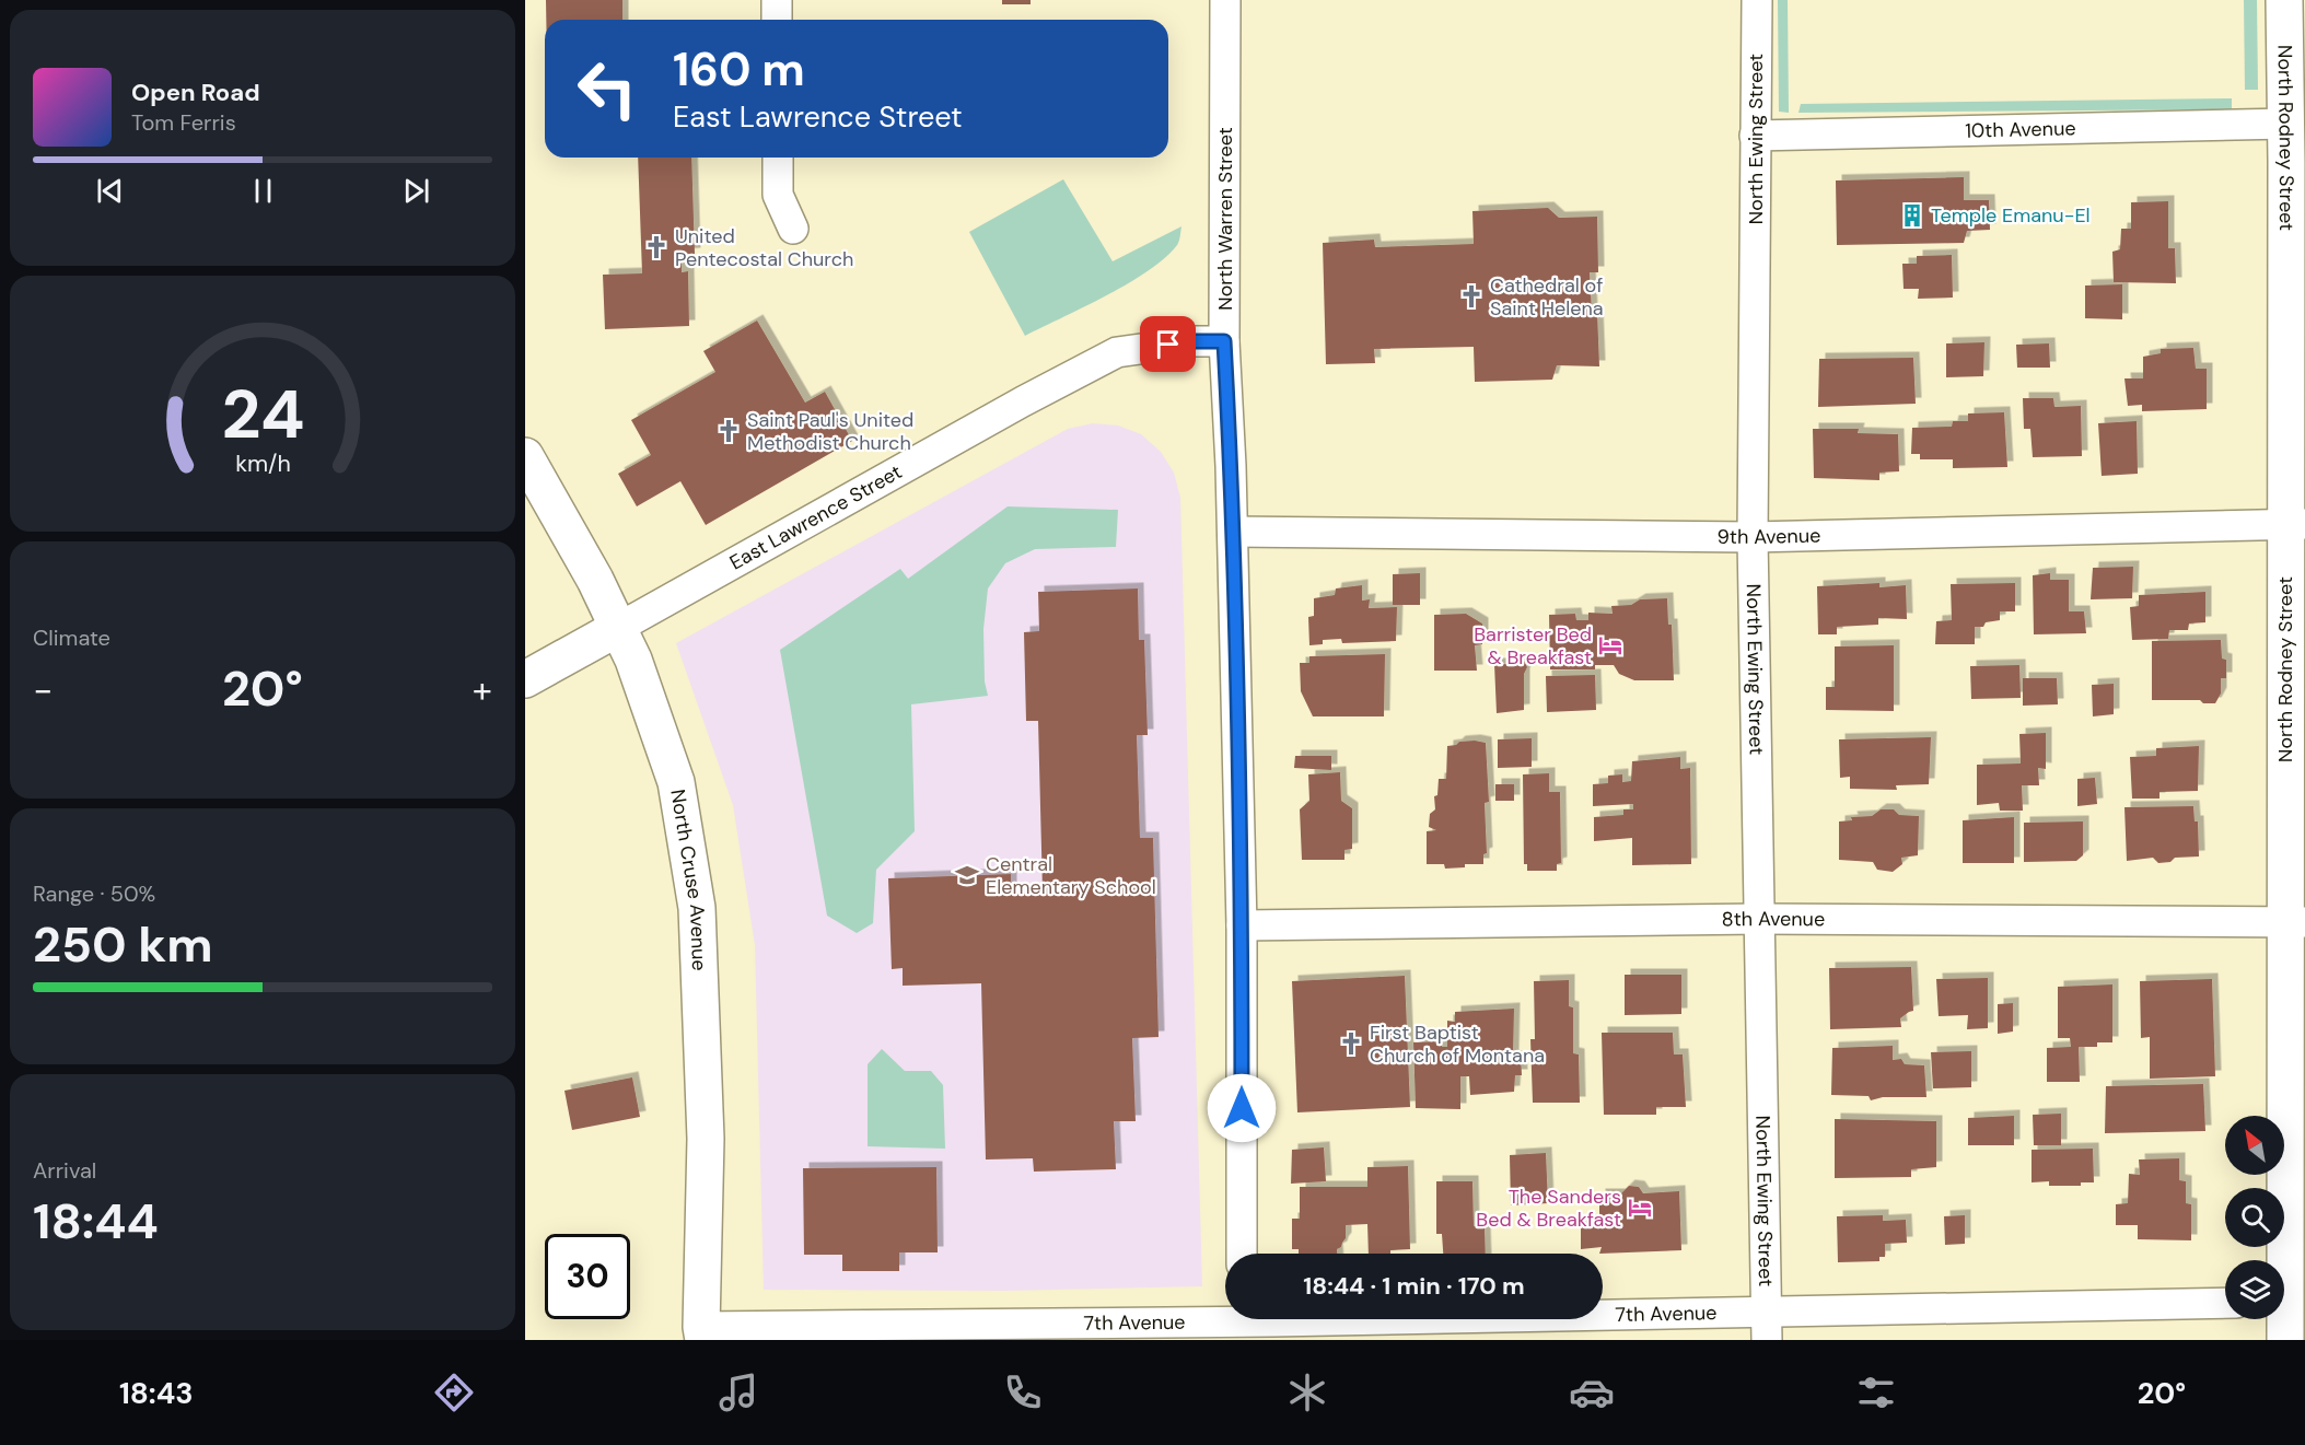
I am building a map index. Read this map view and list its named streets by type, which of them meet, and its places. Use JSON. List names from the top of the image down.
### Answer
{
  "streets": {
    "street": [
      "10th Avenue",
      "North Rodney Street",
      "North Ewing Street",
      "North Warren Street",
      "East Lawrence Street",
      "9th Avenue",
      "North Cruse Avenue",
      "8th Avenue",
      "7th Avenue"
    ]
  },
  "crossings": [
    ["10th Avenue", "North Rodney Street"],
    ["10th Avenue", "North Ewing Street"],
    ["North Rodney Street", "9th Avenue"],
    ["North Rodney Street", "8th Avenue"],
    ["North Ewing Street", "9th Avenue"],
    ["North Ewing Street", "8th Avenue"],
    ["North Ewing Street", "7th Avenue"],
    ["North Warren Street", "East Lawrence Street"],
    ["North Warren Street", "9th Avenue"],
    ["North Warren Street", "8th Avenue"],
    ["East Lawrence Street", "North Cruse Avenue"],
    ["North Cruse Avenue", "7th Avenue"]
  ],
  "places": {
    "building": ["Temple Emanu-El"],
    "church": [
      "United Pentecostal Church",
      "Cathedral of Saint Helena",
      "Saint Paul's United Methodist Church",
      "First Baptist Church of Montana"
    ],
    "hotel": ["Barrister Bed & Breakfast", "The Sanders Bed & Breakfast"],
    "school or university": ["Central Elementary School"]
  },
  "north": "top left",
  "page": {
    "turn": ["160 m", "East Lawrence Street"],
    "song": ["Open Road", "Tom Ferris"],
    "tile": [
      "Climate",
      ["Range · 50%", "250 km"],
      ["Arrival", "18:44"]
    ],
    "heat": ["−", "20°", "+"],
    "limit": "30",
    "trip": "18:44 · 1 min · 170 m",
    "tabs": ["18:43", "20°"],
    "gauge": ["24", "km/h"]
  }
}
